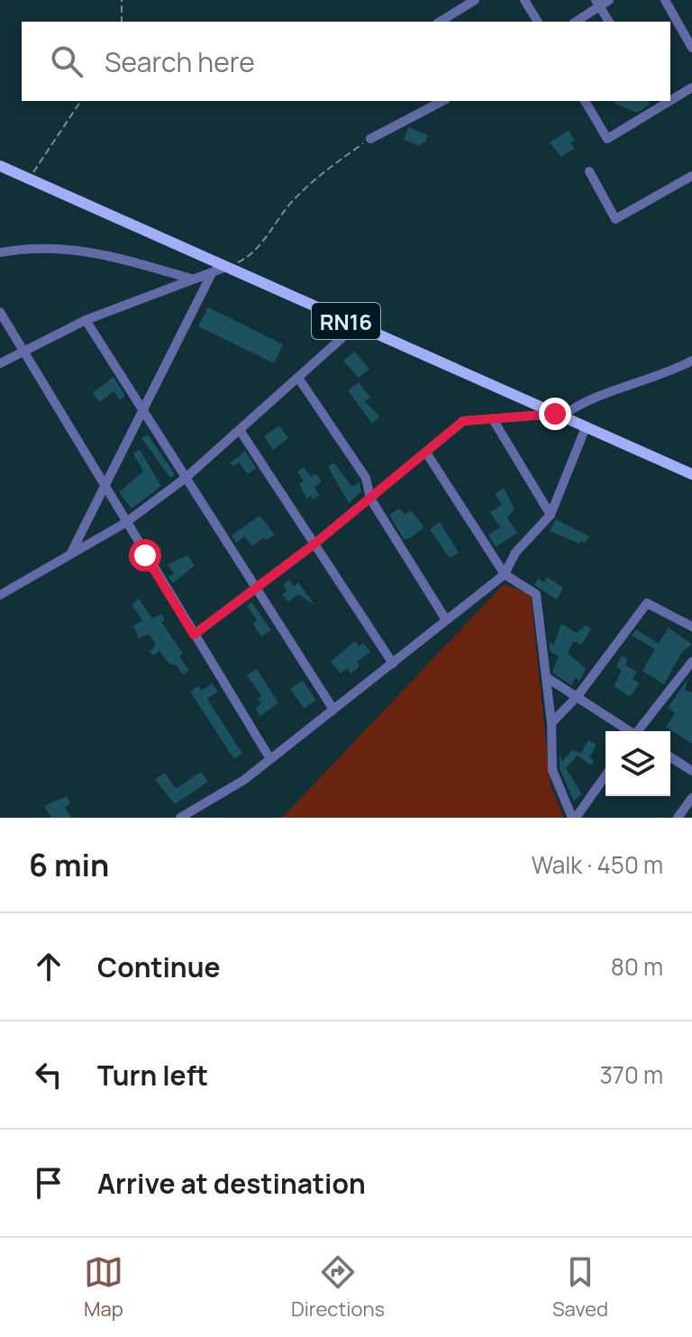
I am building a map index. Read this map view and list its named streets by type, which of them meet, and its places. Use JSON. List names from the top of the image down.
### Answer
{
  "streets": {
    "main road": ["RN16"]
  },
  "page": {
    "search": "Search here",
    "heading": ["6 min", "Walk · 450 m"],
    "list": [
      ["Continue", "80 m"],
      ["Turn left", "370 m"],
      "Arrive at destination"
    ],
    "nav": ["Map", "Directions", "Saved"]
  }
}
